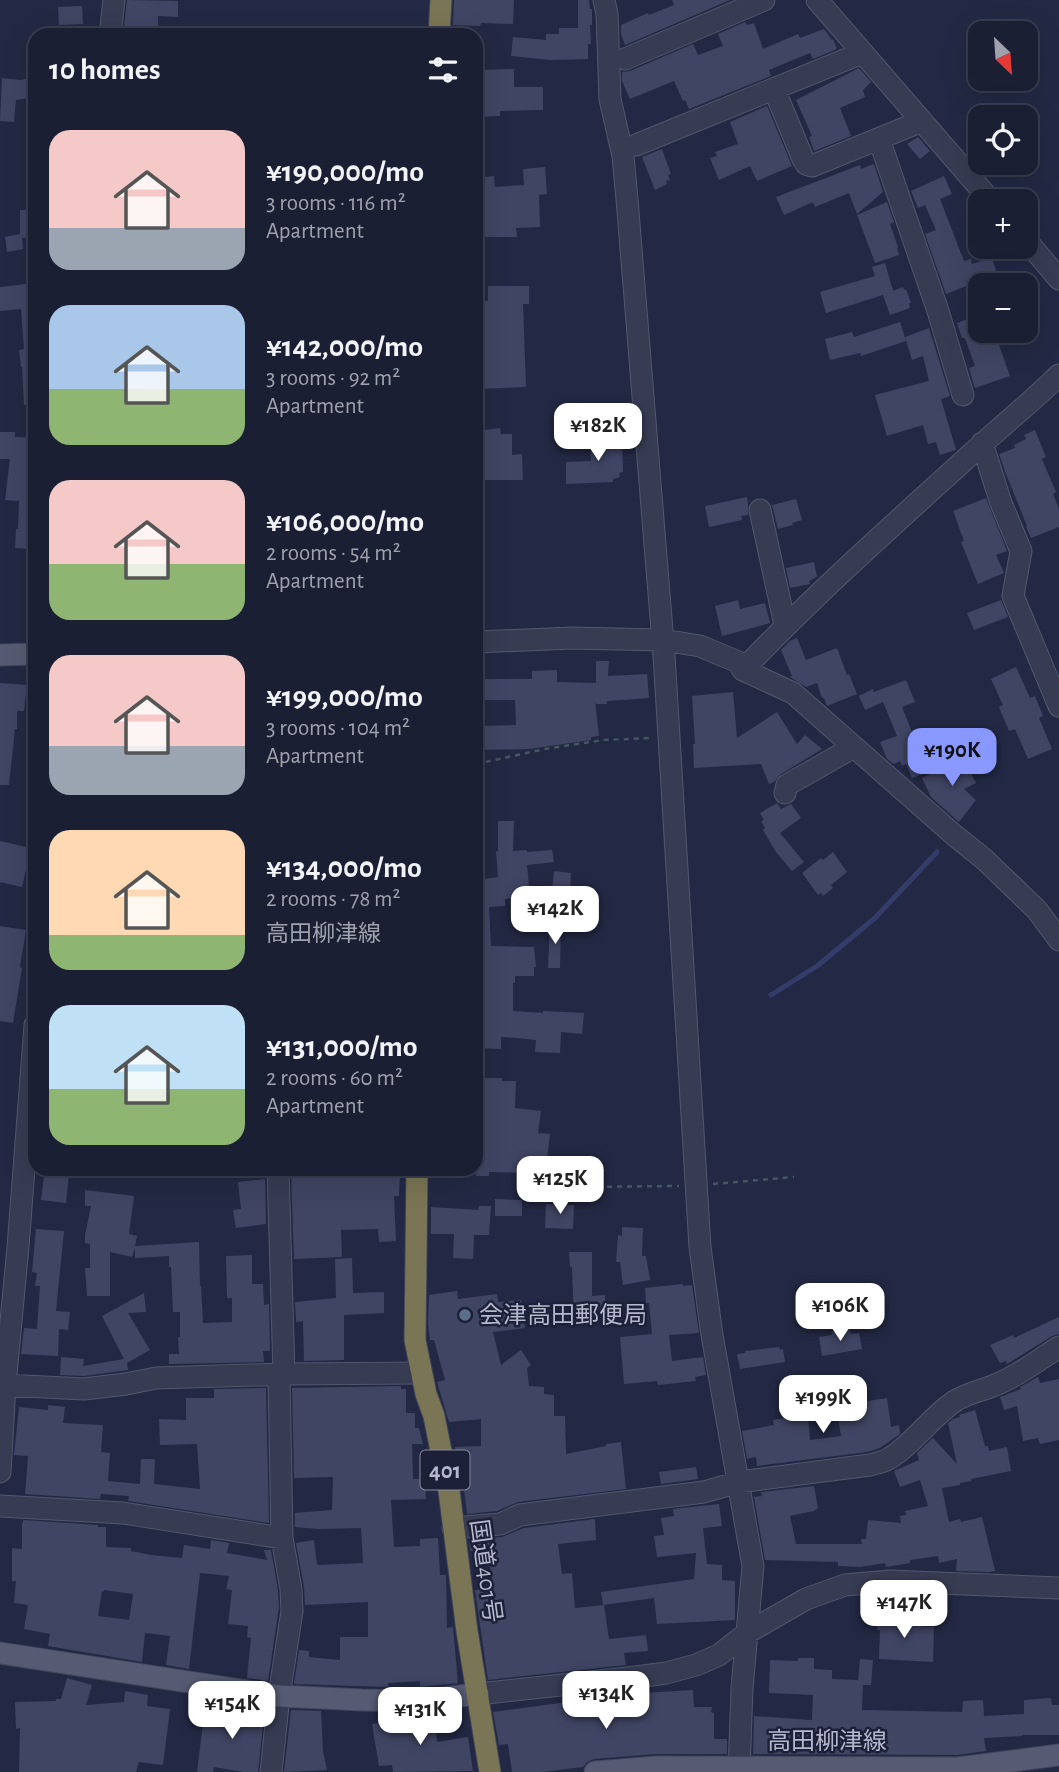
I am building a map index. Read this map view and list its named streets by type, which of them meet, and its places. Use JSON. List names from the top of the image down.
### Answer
{
  "streets": {
    "highway": ["401", "国道401号"],
    "main road": ["高田柳津線"]
  },
  "places": ["会津高田郵便局"],
  "north": "bottom right",
  "page": {
    "map_buttons": ["+", "−"],
    "heading": "10 homes",
    "list": [
      {
        "name": "¥190,000/mo",
        "note": "3 rooms · 116 m² · Apartment"
      },
      {
        "name": "¥142,000/mo",
        "note": "3 rooms · 92 m² · Apartment"
      },
      {
        "name": "¥106,000/mo",
        "note": "2 rooms · 54 m² · Apartment"
      },
      {
        "name": "¥199,000/mo",
        "note": "3 rooms · 104 m² · Apartment"
      },
      {
        "name": "¥134,000/mo",
        "note": "2 rooms · 78 m² · 高田柳津線"
      },
      {
        "name": "¥131,000/mo",
        "note": "2 rooms · 60 m² · Apartment"
      }
    ],
    "price": [
      "¥182K",
      "¥190K",
      "¥142K",
      "¥125K",
      "¥106K",
      "¥199K",
      "¥147K",
      "¥134K",
      "¥154K",
      "¥131K"
    ]
  }
}
